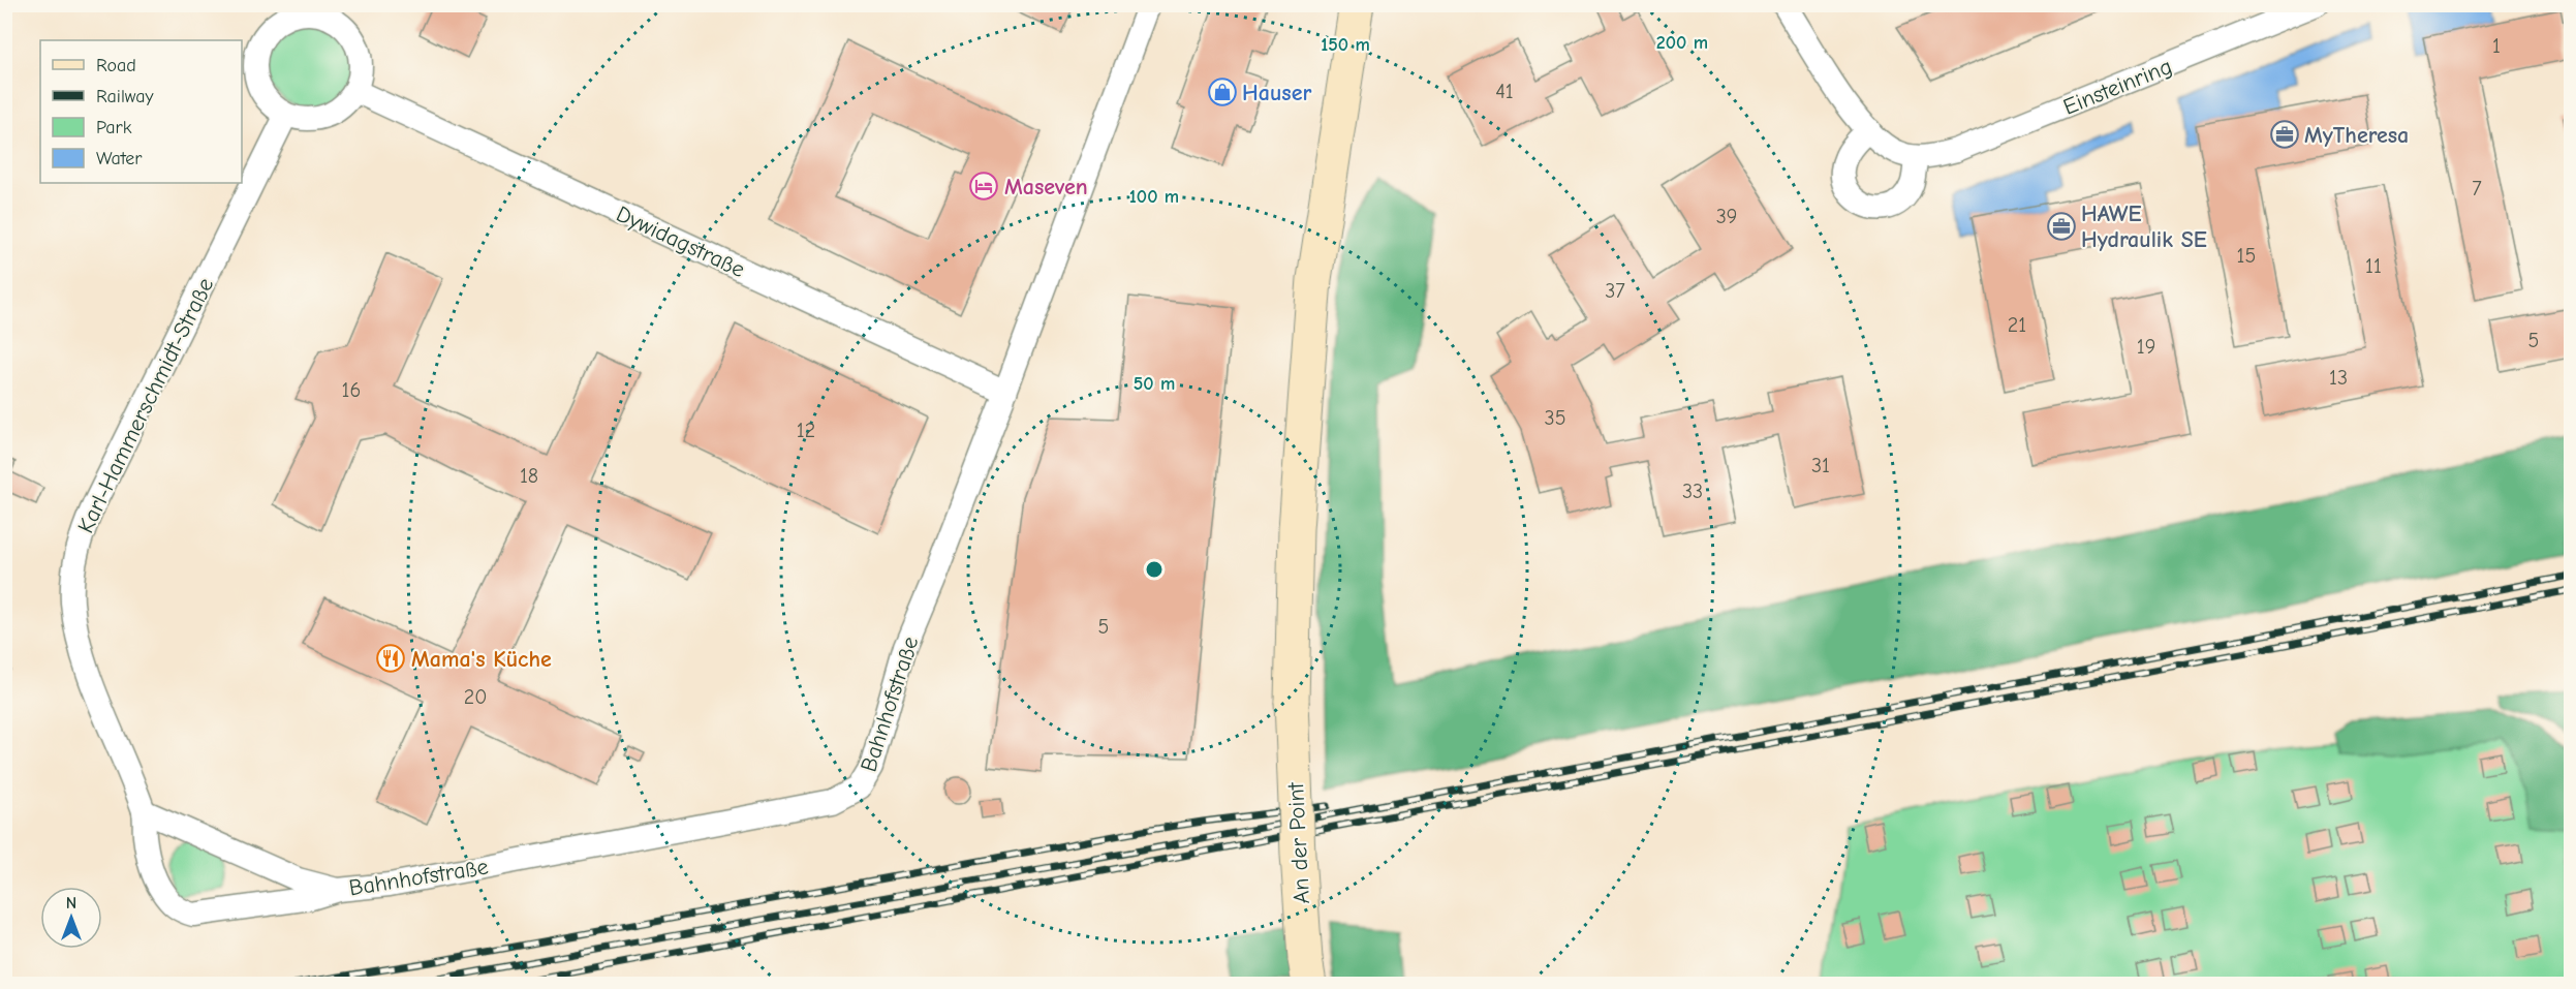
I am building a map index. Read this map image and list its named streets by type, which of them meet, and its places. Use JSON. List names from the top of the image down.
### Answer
{
  "streets": {
    "street": [
      "Einsteinring",
      "Dywidagstraße",
      "Karl-Hammerschmidt-Straße",
      "Bahnhofstraße",
      "An der Point"
    ]
  },
  "crossings": [
    ["Dywidagstraße", "Karl-Hammerschmidt-Straße"],
    ["Dywidagstraße", "Bahnhofstraße"],
    ["Karl-Hammerschmidt-Straße", "Bahnhofstraße"]
  ],
  "places": {
    "shop": ["Hauser"],
    "office": ["MyTheresa", "HAWE Hydraulik SE"],
    "hotel": ["Maseven"],
    "restaurant": ["Mama's Küche"]
  },
  "house_numbers": [
    "1",
    "41",
    "7",
    "39",
    "15",
    "11",
    "37",
    "21",
    "5",
    "19",
    "13",
    "16",
    "35",
    "12",
    "31",
    "18",
    "33",
    "5",
    "20"
  ],
  "legend": [
    "Road",
    "Railway",
    "Park",
    "Water"
  ],
  "north": "top",
  "rings": [
    "200 m",
    "150 m",
    "100 m",
    "50 m"
  ]
}
